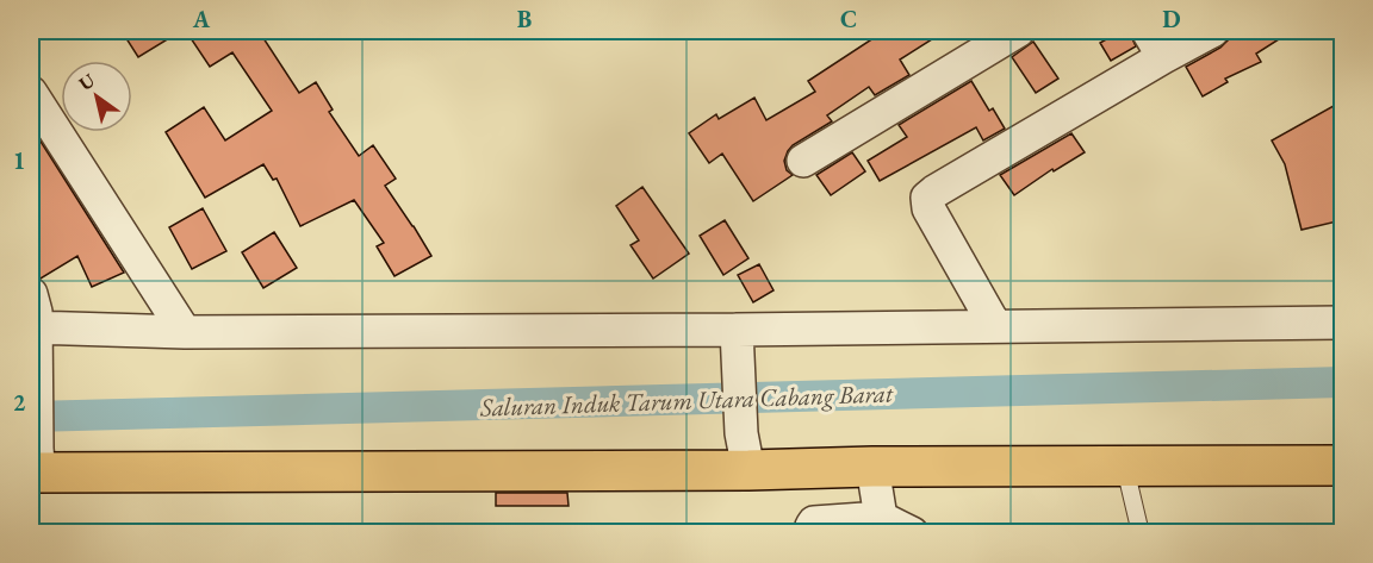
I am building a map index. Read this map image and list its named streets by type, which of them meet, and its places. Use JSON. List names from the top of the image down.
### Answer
{
  "water": ["Saluran Induk Tarum Utara Cabang Barat"],
  "north": "top left",
  "grid": {
    "columns": [
      "A",
      "B",
      "C",
      "D"
    ],
    "rows": ["1", "2"]
  }
}
